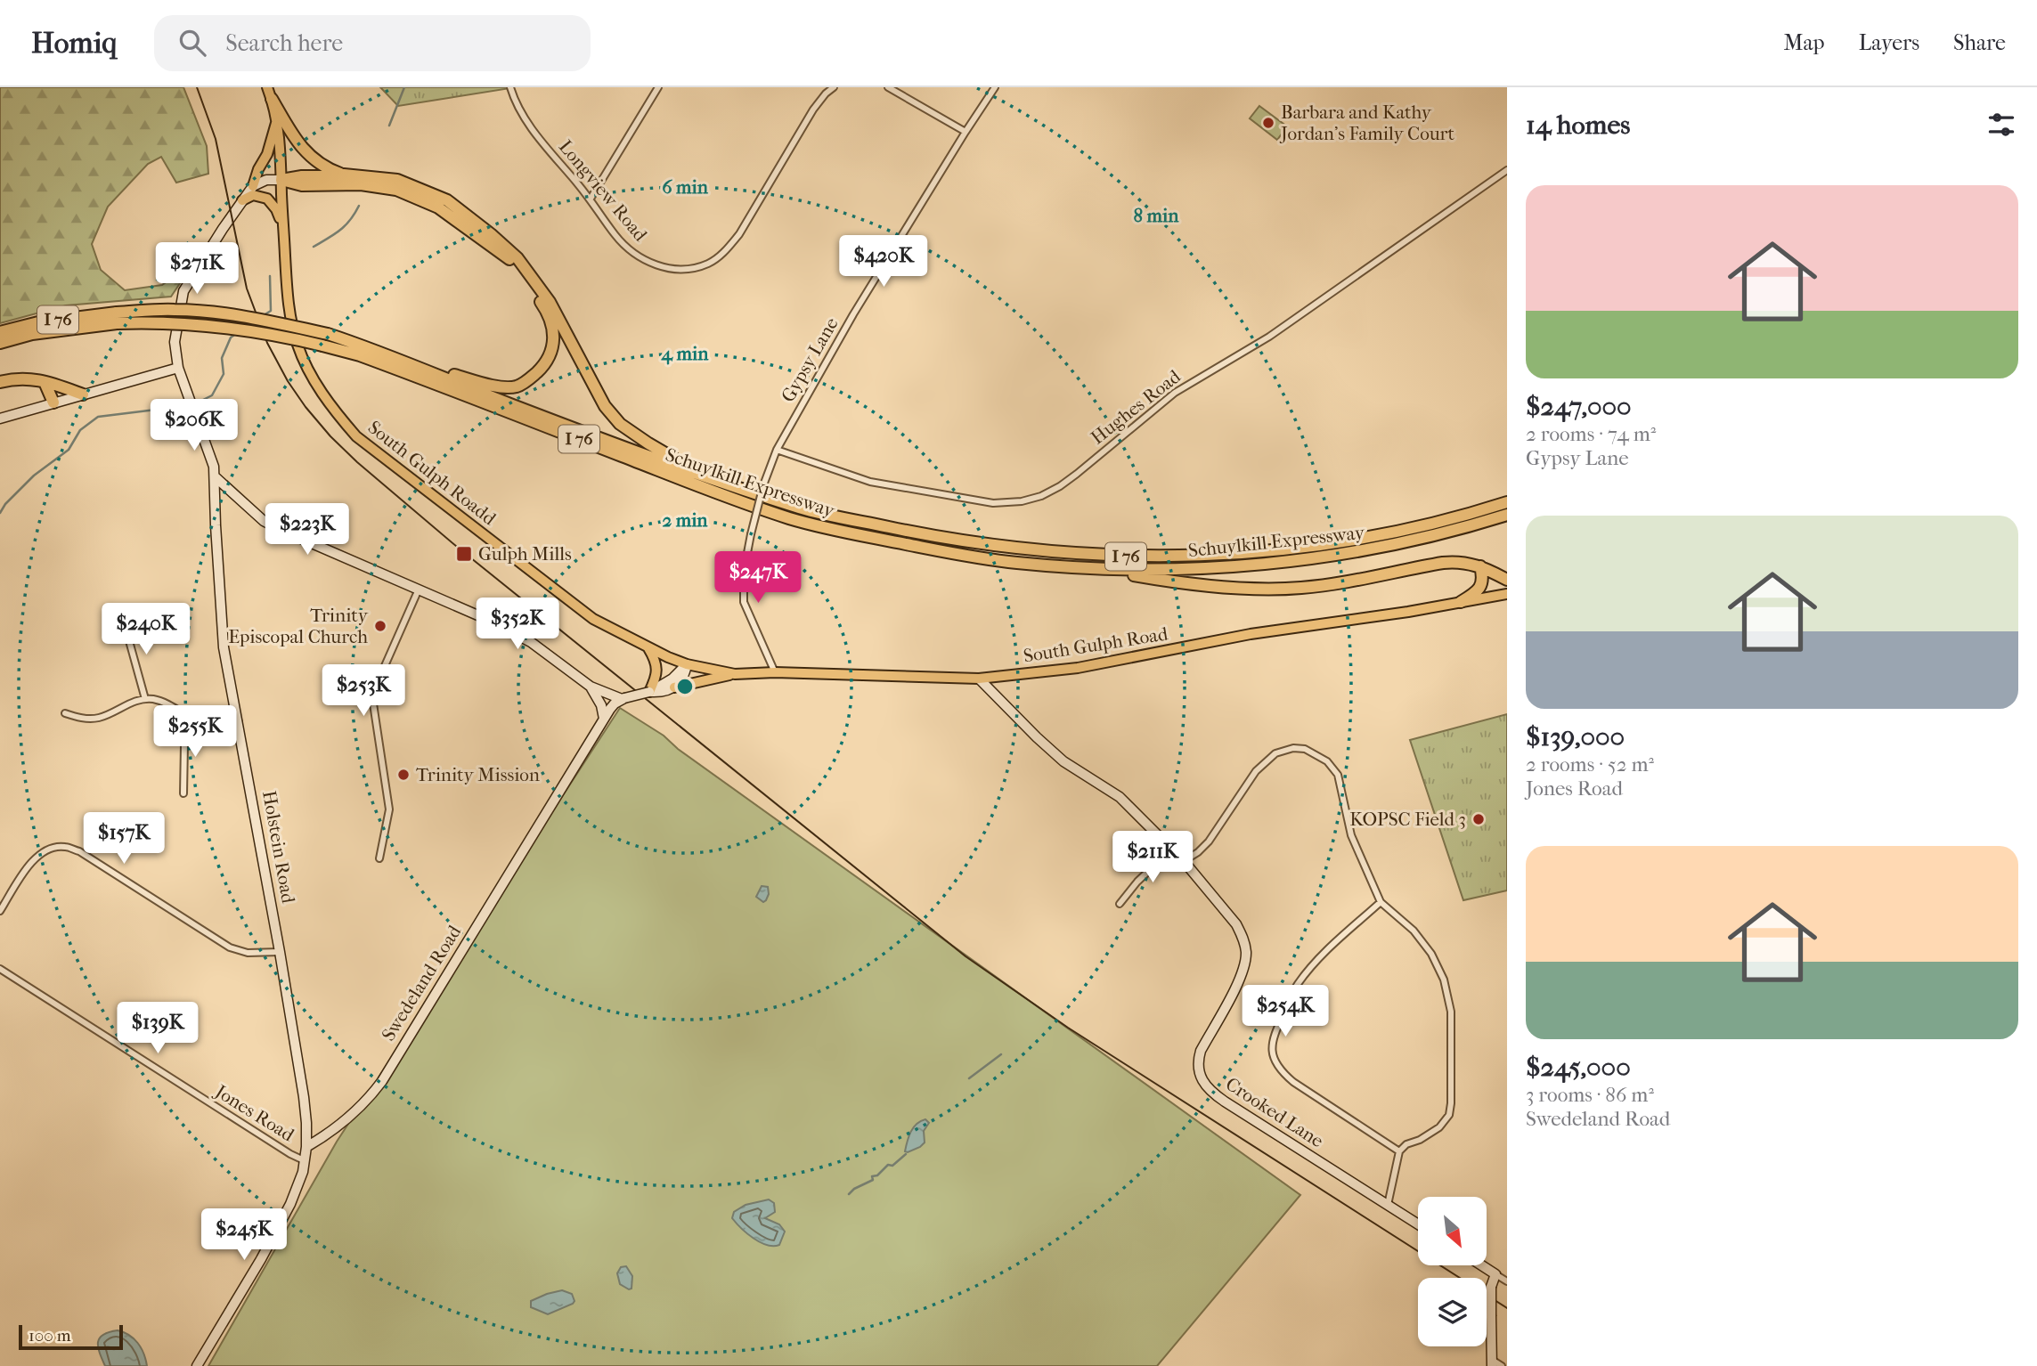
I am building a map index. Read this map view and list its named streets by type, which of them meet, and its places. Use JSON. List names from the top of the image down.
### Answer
{
  "streets": {
    "highway": ["I 76", "Schuylkill Expressway"],
    "main road": [
      "South Gulph Roadd",
      "South Gulph Road",
      "Holstein Road",
      "Swedeland Road",
      "Crooked Lane"
    ],
    "street": [
      "Longview Road",
      "Gypsy Lane",
      "Hughes Road",
      "Jones Road"
    ]
  },
  "crossings": [
    ["Gypsy Lane", "Hughes Road"],
    ["Gypsy Lane", "South Gulph Road"],
    ["South Gulph Roadd", "South Gulph Road"],
    ["South Gulph Road", "Crooked Lane"],
    ["Holstein Road", "Swedeland Road"]
  ],
  "places": {
    "other": [
      "Barbara and Kathy Jordan's Family Court",
      "Trinity Episcopal Church",
      "Trinity Mission",
      "KOPSC Field 3"
    ],
    "transit": ["Gulph Mills"]
  },
  "scale_bar": "100 m",
  "north": "bottom right",
  "page": {
    "header": "Homiq",
    "search": "Search here",
    "nav": ["Map", "Layers", "Share"],
    "heading": "14 homes",
    "list": [
      {
        "name": "$247,000",
        "note": "2 rooms · 74 m² · Gypsy Lane"
      },
      {
        "name": "$139,000",
        "note": "2 rooms · 52 m² · Jones Road"
      },
      {
        "name": "$245,000",
        "note": "3 rooms · 86 m² · Swedeland Road"
      }
    ],
    "price": [
      "$420K",
      "$271K",
      "$206K",
      "$223K",
      "$247K",
      "$352K",
      "$240K",
      "$253K",
      "$255K",
      "$157K",
      "$211K",
      "$254K",
      "$139K",
      "$245K"
    ],
    "scale": "100 m"
  },
  "rings": [
    "6 min",
    "8 min",
    "4 min",
    "2 min"
  ]
}
